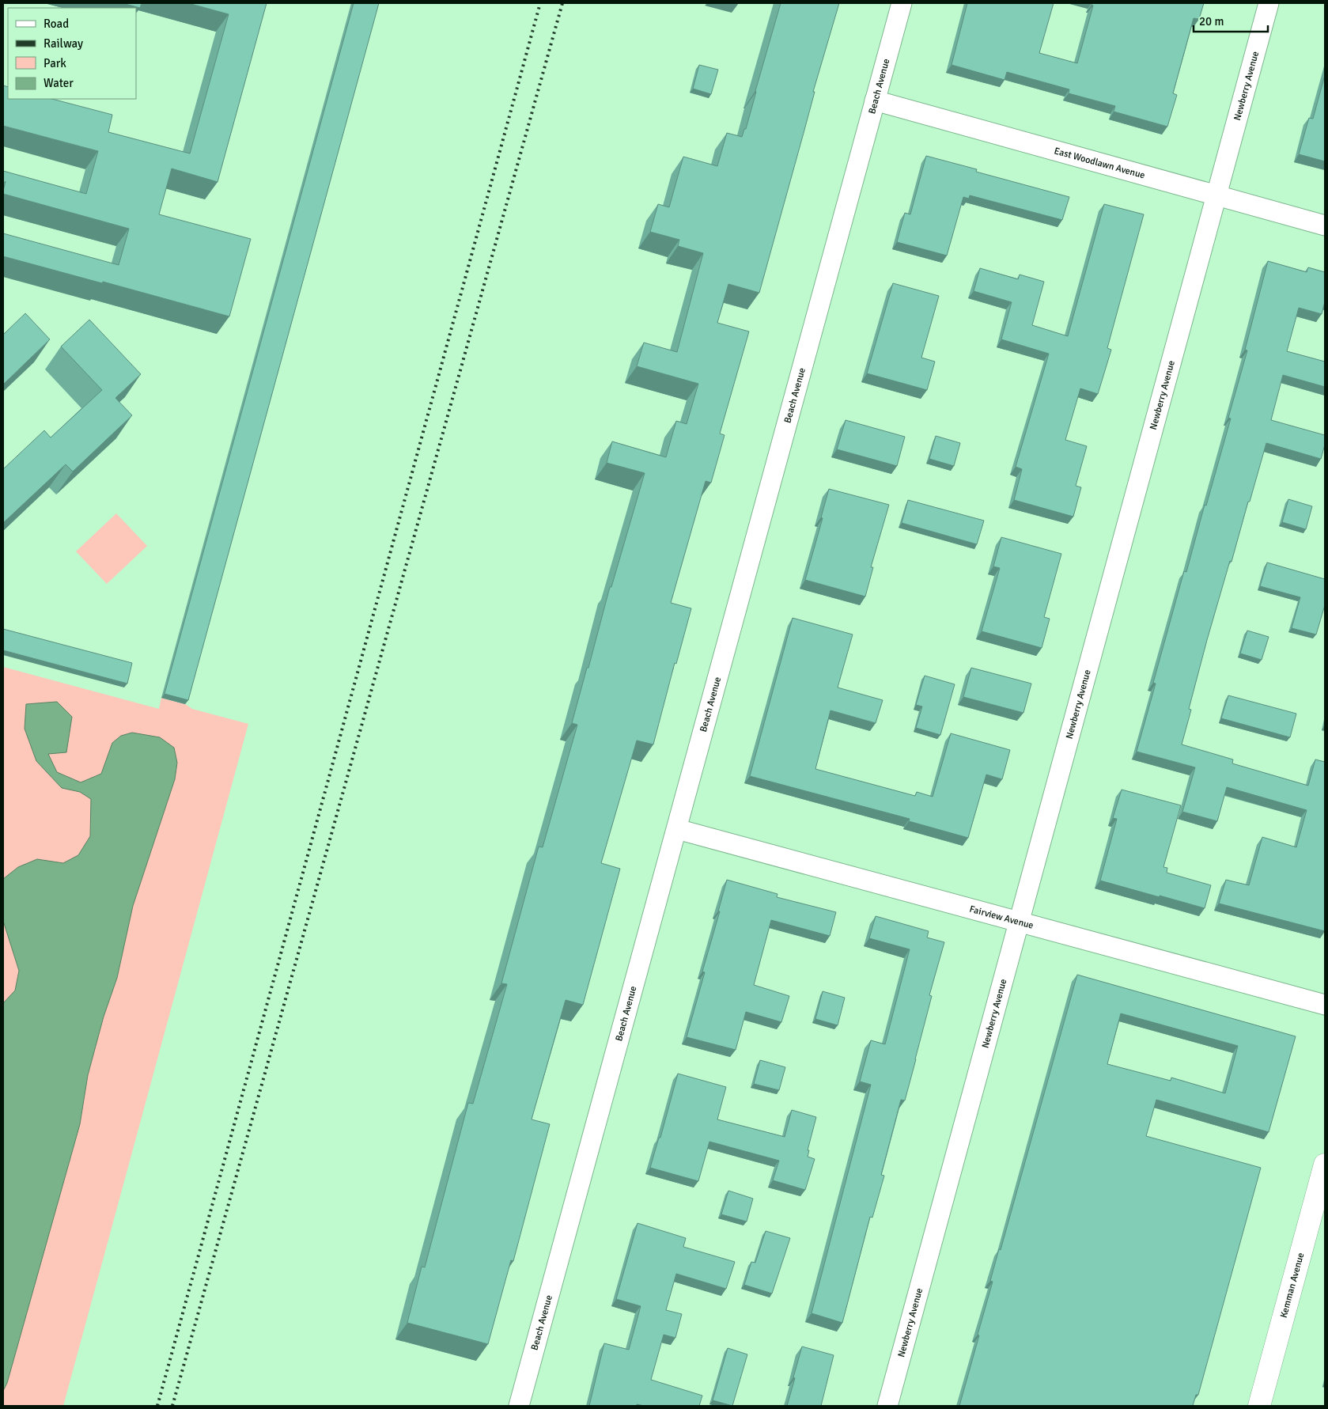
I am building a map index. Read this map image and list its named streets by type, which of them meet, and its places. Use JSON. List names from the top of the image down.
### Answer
{
  "streets": {
    "street": [
      "Beach Avenue",
      "Newberry Avenue",
      "East Woodlawn Avenue",
      "Fairview Avenue",
      "Kemman Avenue"
    ]
  },
  "crossings": [
    ["Beach Avenue", "East Woodlawn Avenue"],
    ["Beach Avenue", "Fairview Avenue"],
    ["Newberry Avenue", "East Woodlawn Avenue"],
    ["Newberry Avenue", "Fairview Avenue"]
  ],
  "legend": [
    "Road",
    "Railway",
    "Park",
    "Water"
  ],
  "scale_bar": "20 m"
}
